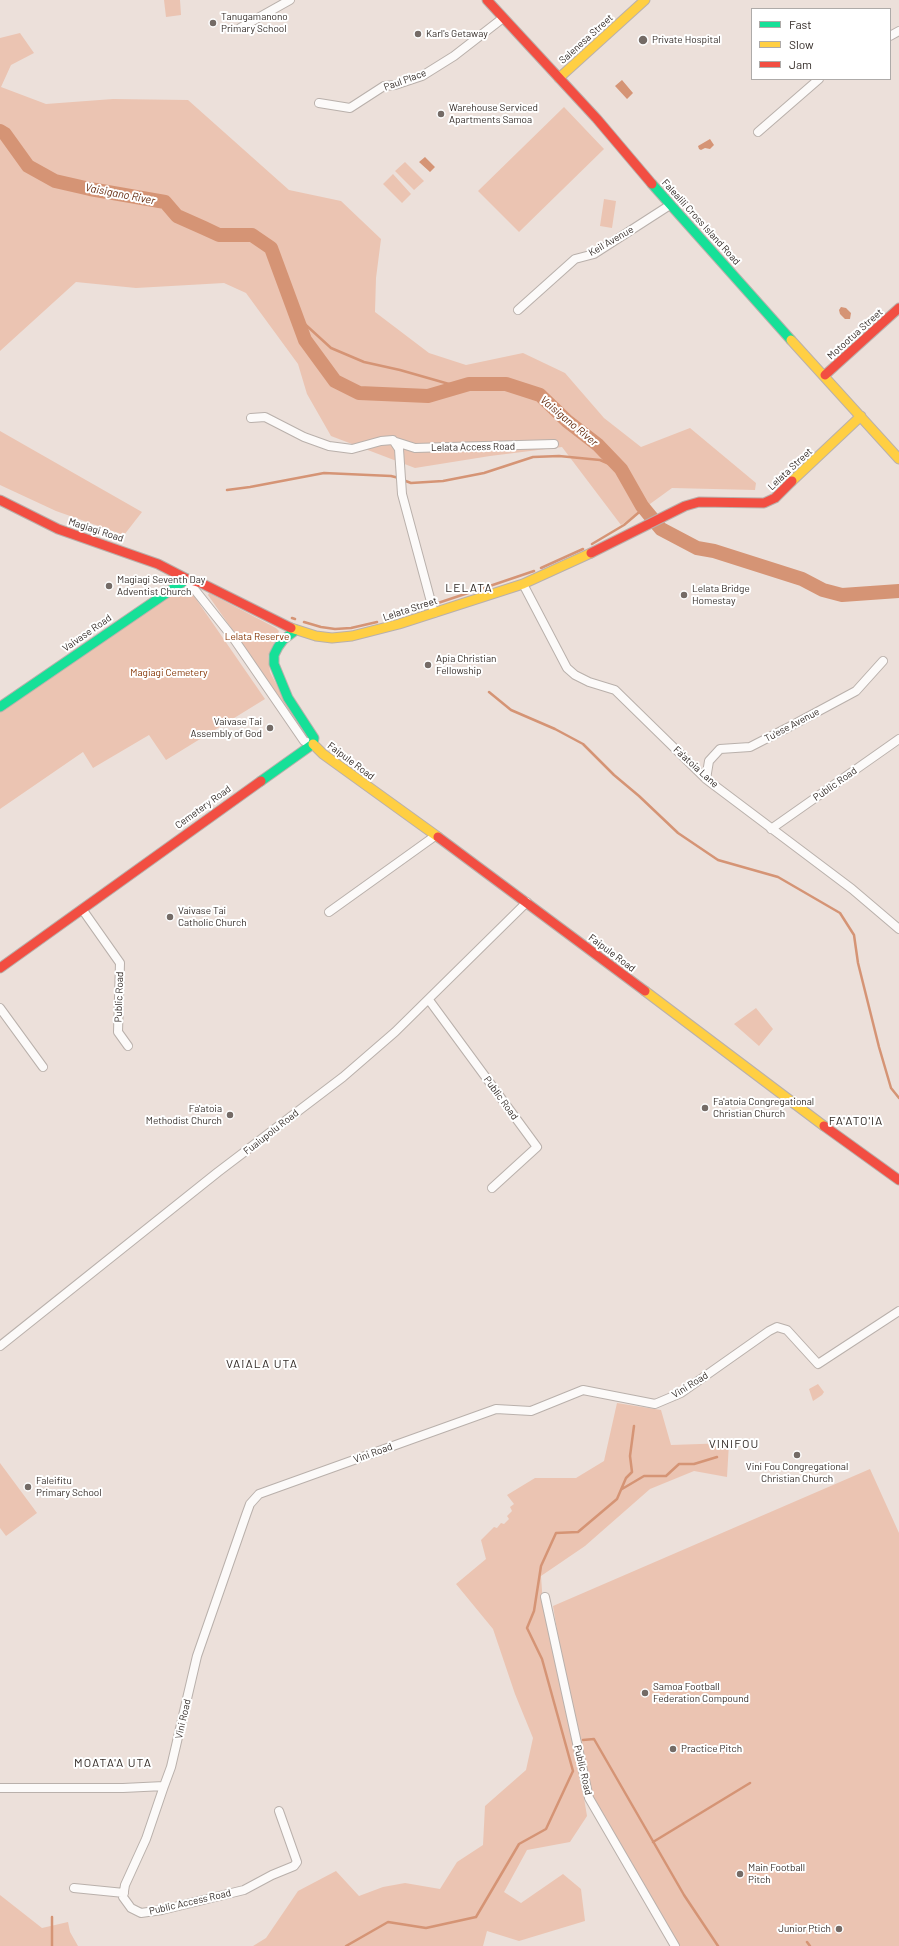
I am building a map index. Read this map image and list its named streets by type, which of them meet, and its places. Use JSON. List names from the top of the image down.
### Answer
{
  "streets": {
    "main road": [
      "Salenesa Street",
      "Falealili Cross Island Road",
      "Motootua Street",
      "Lelata Street",
      "Magiagi Road",
      "Vaivase Road",
      "Faipule Road",
      "Cemetery Road"
    ],
    "street": [
      "Paul Place",
      "Keil Avenue",
      "Lelata Access Road",
      "Tu'ese Avenue",
      "Fa'atoia Lane",
      "Public Road",
      "Fuaiupolu Road",
      "Vini Road",
      "Public Access Road"
    ]
  },
  "crossings": [
    ["Salenesa Street", "Falealili Cross Island Road"],
    ["Paul Place", "Falealili Cross Island Road"],
    ["Falealili Cross Island Road", "Keil Avenue"],
    ["Falealili Cross Island Road", "Motootua Street"],
    ["Falealili Cross Island Road", "Lelata Street"],
    ["Lelata Street", "Magiagi Road"],
    ["Lelata Street", "Vaivase Road"],
    ["Lelata Street", "Fa'atoia Lane"],
    ["Magiagi Road", "Vaivase Road"],
    ["Tu'ese Avenue", "Fa'atoia Lane"],
    ["Faipule Road", "Cemetery Road"],
    ["Faipule Road", "Fuaiupolu Road"],
    ["Fa'atoia Lane", "Public Road"],
    ["Public Road", "Cemetery Road"],
    ["Public Road", "Fuaiupolu Road"]
  ],
  "districts": [
    "LELATA",
    "FA'ATO'IA",
    "VAIALA UTA",
    "VINIFOU",
    "MOATA'A UTA"
  ],
  "water": ["Vaisigano River"],
  "parks": ["Lelata Reserve", "Magiagi Cemetery"],
  "places": [
    "Tanugamanono Primary School",
    "Karl's Getaway",
    "Private Hospital",
    "Warehouse Serviced Apartments Samoa",
    "Magiagi Seventh Day Adventist Church",
    "Lelata Bridge Homestay",
    "Apia Christian Fellowship",
    "Vaivase Tai Assembly of God",
    "Vaivase Tai Catholic Church",
    "Fa'atoia Congregational Christian Church",
    "Fa'atoia Methodist Church",
    "Vini Fou Congregational Christian Church",
    "Faleifitu Primary School",
    "Samoa Football Federation Compound",
    "Practice Pitch",
    "Main Football Pitch",
    "Junior Ptich"
  ],
  "legend": ["Fast", "Slow", "Jam"]
}
